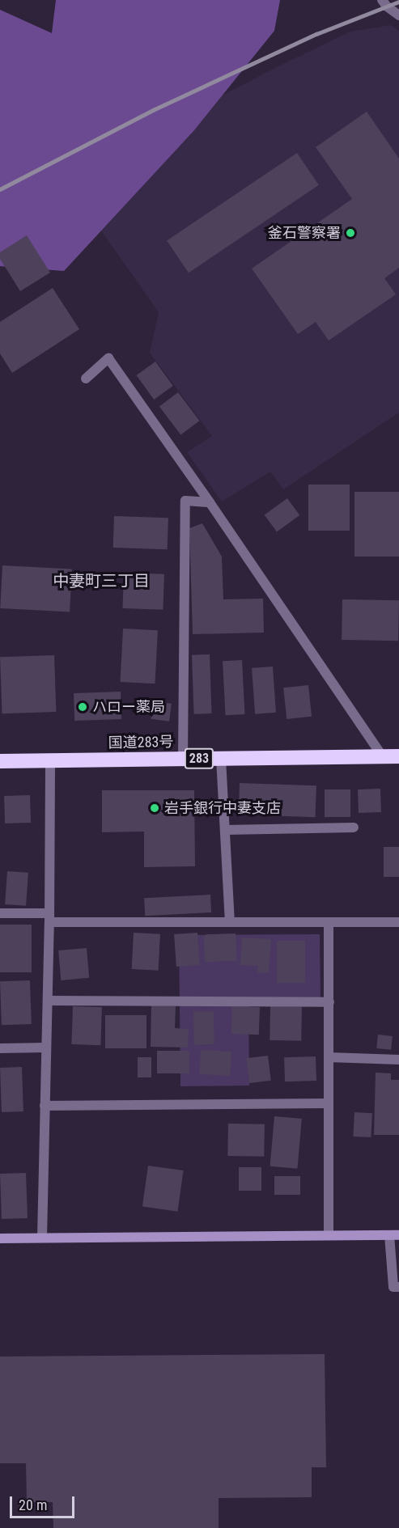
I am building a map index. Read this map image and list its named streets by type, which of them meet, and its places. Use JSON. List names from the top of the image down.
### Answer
{
  "streets": {
    "highway": ["国道283号", "283"]
  },
  "districts": ["中妻町三丁目"],
  "places": ["釜石警察署", "ハロー薬局", "岩手銀行中妻支店"],
  "scale_bar": "20 m"
}
